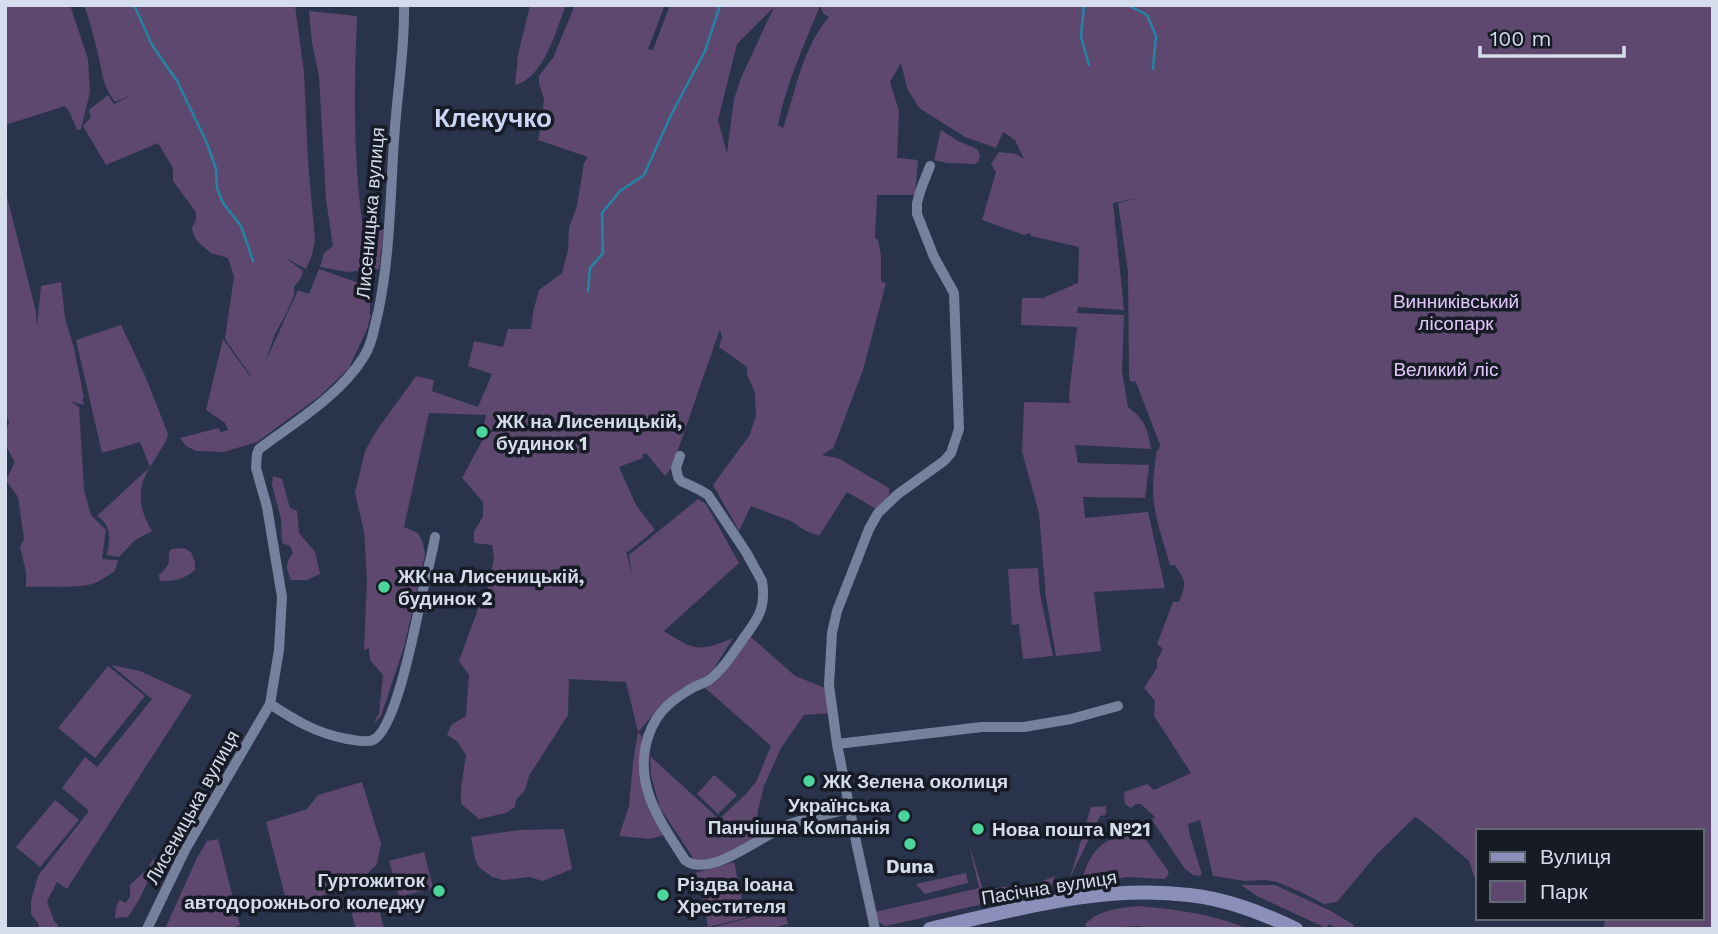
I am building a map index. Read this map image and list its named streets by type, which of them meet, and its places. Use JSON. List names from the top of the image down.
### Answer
{
  "streets": {
    "main road": ["Пасічна вулиця"],
    "street": ["Лисеницька вулиця"]
  },
  "districts": ["Клекучко"],
  "parks": ["Винниківський лісопарк", "Великий ліс"],
  "places": [
    "ЖК на Лисеницькій, будинок 1",
    "ЖК на Лисеницькій, будинок 2",
    "ЖК Зелена околиця",
    "Українська Панчішна Компанія",
    "Нова пошта №21",
    "Duna",
    "Гуртожиток автодорожнього коледжу",
    "Різдва Іоана Хрестителя"
  ],
  "legend": ["Вулиця", "Парк"],
  "scale_bar": "100 m"
}
